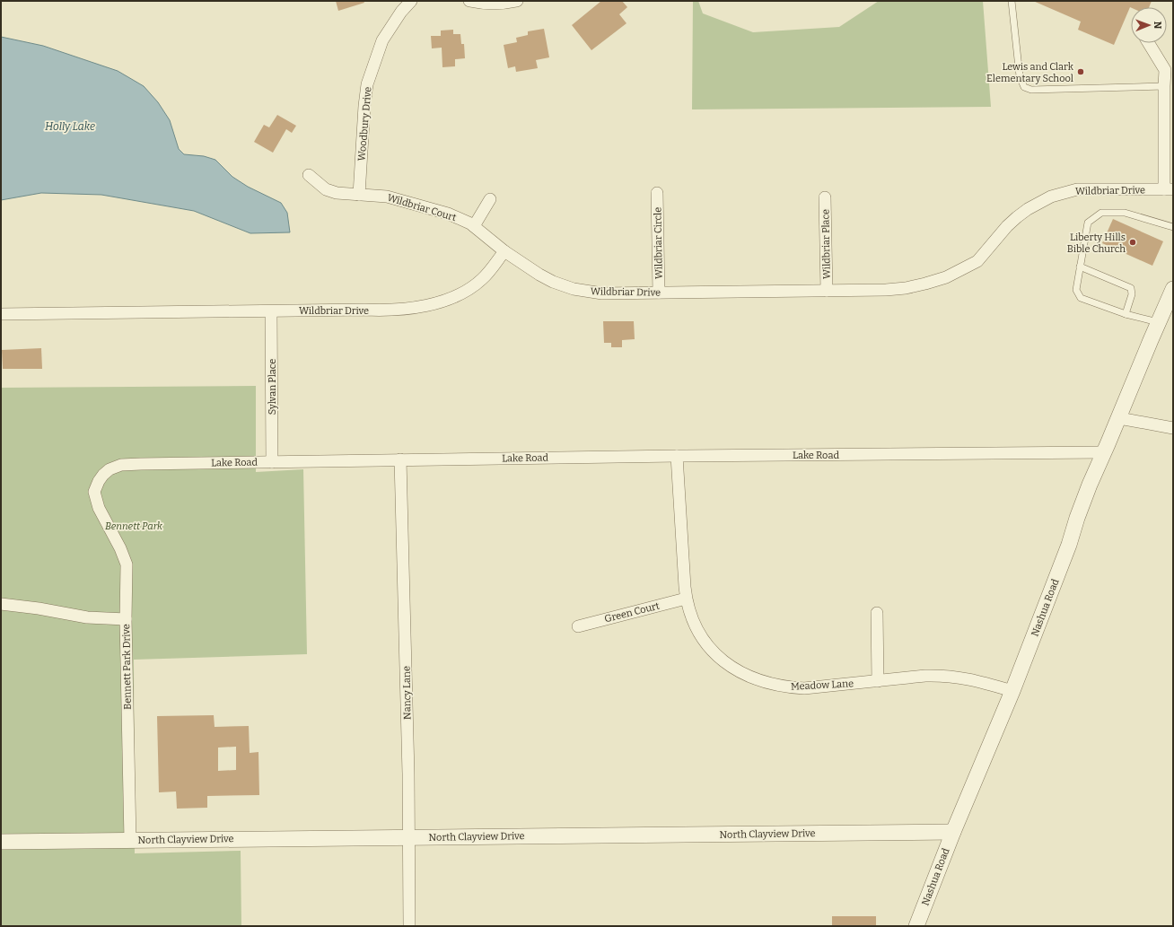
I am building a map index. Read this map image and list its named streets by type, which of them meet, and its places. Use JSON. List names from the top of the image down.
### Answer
{
  "streets": {
    "street": [
      "Woodbury Drive",
      "Wildbriar Drive",
      "Wildbriar Court",
      "Wildbriar Circle",
      "Wildbriar Place",
      "Sylvan Place",
      "Lake Road",
      "Nashua Road",
      "Green Court",
      "Bennett Park Drive",
      "Meadow Lane",
      "Nancy Lane",
      "North Clayview Drive"
    ]
  },
  "crossings": [
    ["Woodbury Drive", "Wildbriar Court"],
    ["Wildbriar Drive", "Wildbriar Court"],
    ["Wildbriar Drive", "Wildbriar Circle"],
    ["Wildbriar Drive", "Wildbriar Place"],
    ["Wildbriar Drive", "Sylvan Place"],
    ["Sylvan Place", "Lake Road"],
    ["Lake Road", "Nashua Road"],
    ["Lake Road", "Bennett Park Drive"],
    ["Lake Road", "Meadow Lane"],
    ["Lake Road", "Nancy Lane"],
    ["Nashua Road", "Meadow Lane"],
    ["Nashua Road", "North Clayview Drive"],
    ["Green Court", "Meadow Lane"],
    ["Bennett Park Drive", "North Clayview Drive"],
    ["Nancy Lane", "North Clayview Drive"]
  ],
  "water": ["Holly Lake"],
  "parks": ["Bennett Park"],
  "places": ["Lewis and Clark Elementary School", "Liberty Hills Bible Church"],
  "north": "right"
}
